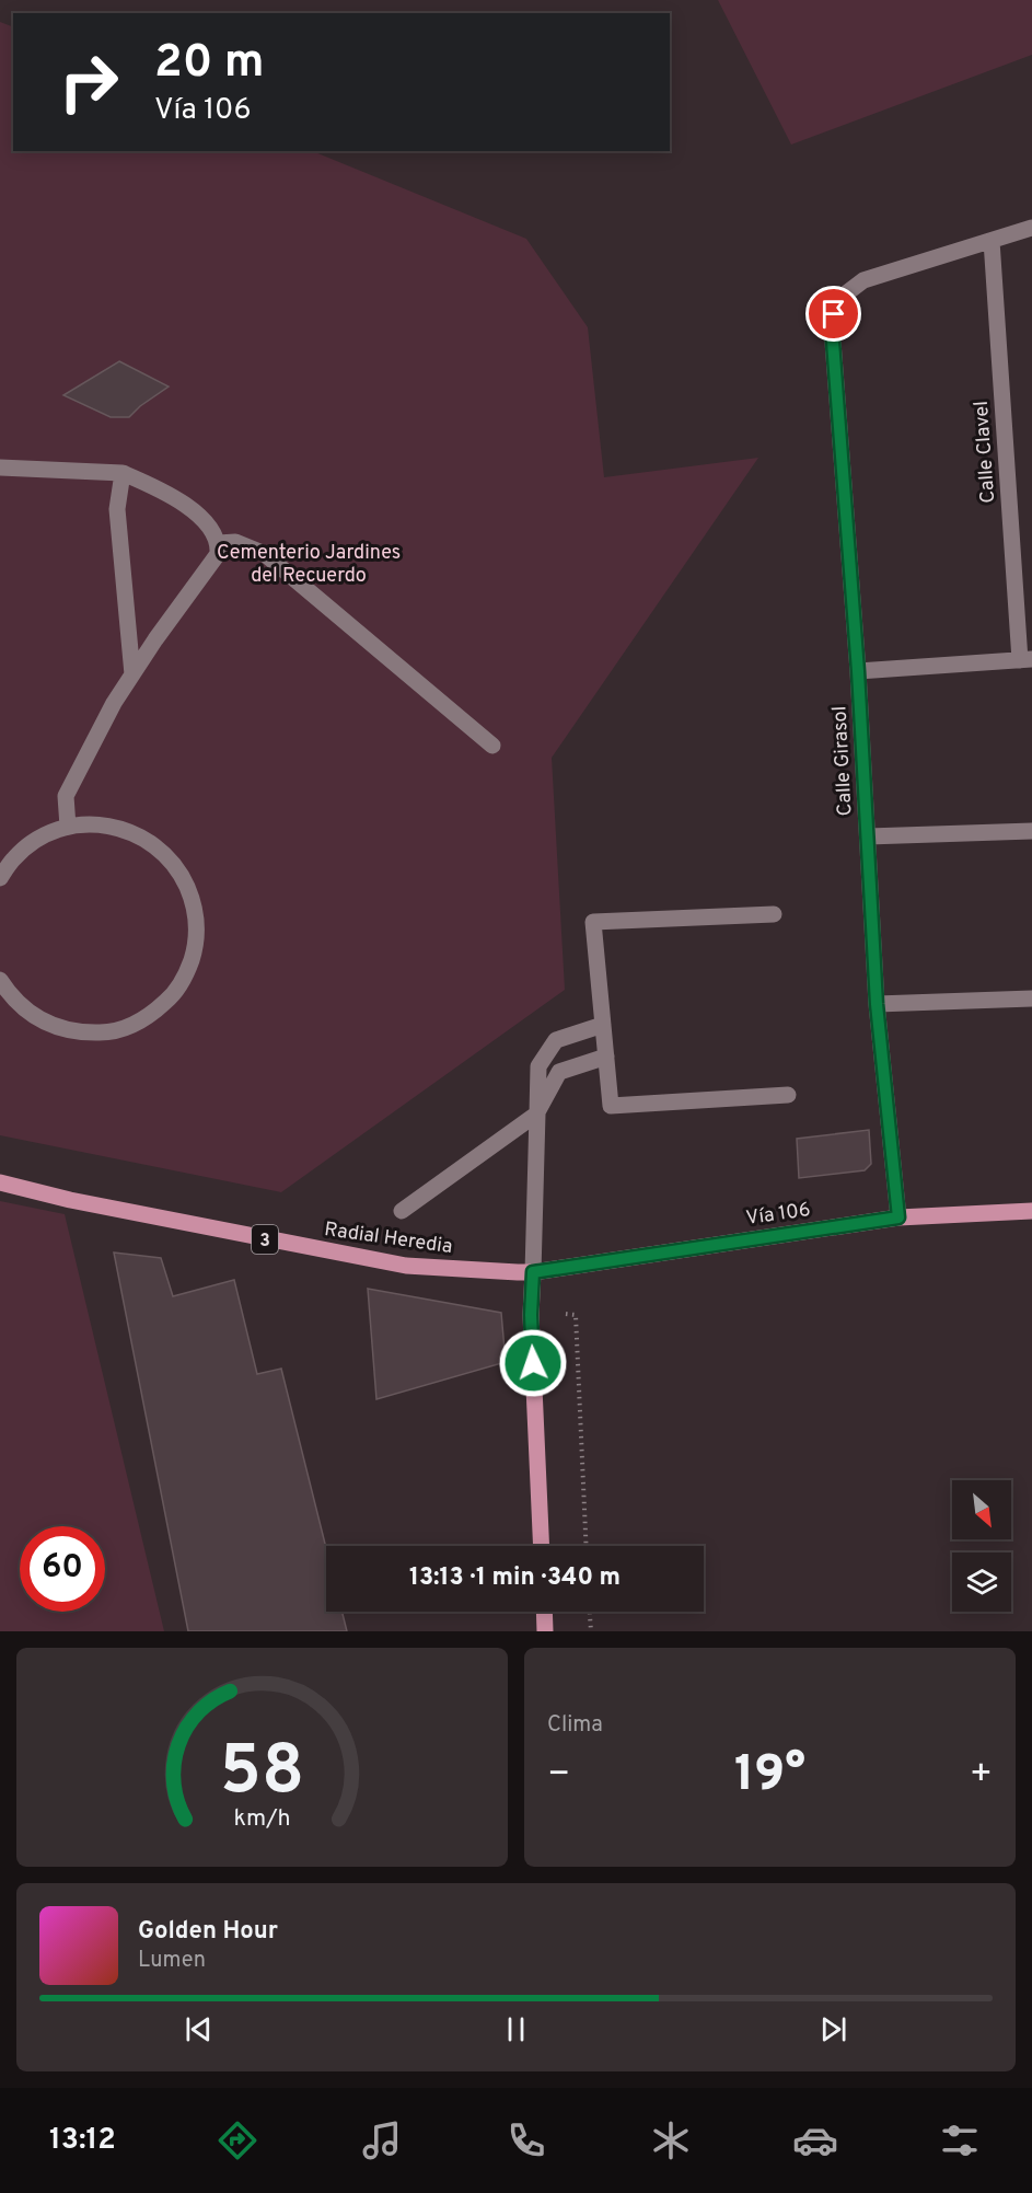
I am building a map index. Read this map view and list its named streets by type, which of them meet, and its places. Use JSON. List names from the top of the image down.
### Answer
{
  "streets": {
    "main road": ["Vía 106", "Radial Heredia", "3"],
    "street": ["Calle Clavel", "Calle Girasol"]
  },
  "crossings": [
    ["Calle Clavel", "Calle Girasol"],
    ["Calle Girasol", "Vía 106"],
    ["Vía 106", "Radial Heredia"]
  ],
  "parks": ["Cementerio Jardines del Recuerdo"],
  "north": "bottom right",
  "page": {
    "turn": ["20 m", "Vía 106"],
    "limit": "60",
    "trip": "13:13 · 1 min · 340 m",
    "tile": "Clima",
    "heat": ["−", "19°", "+"],
    "song": ["Golden Hour", "Lumen"],
    "tabs": "13:12",
    "gauge": ["58", "km/h"]
  }
}
